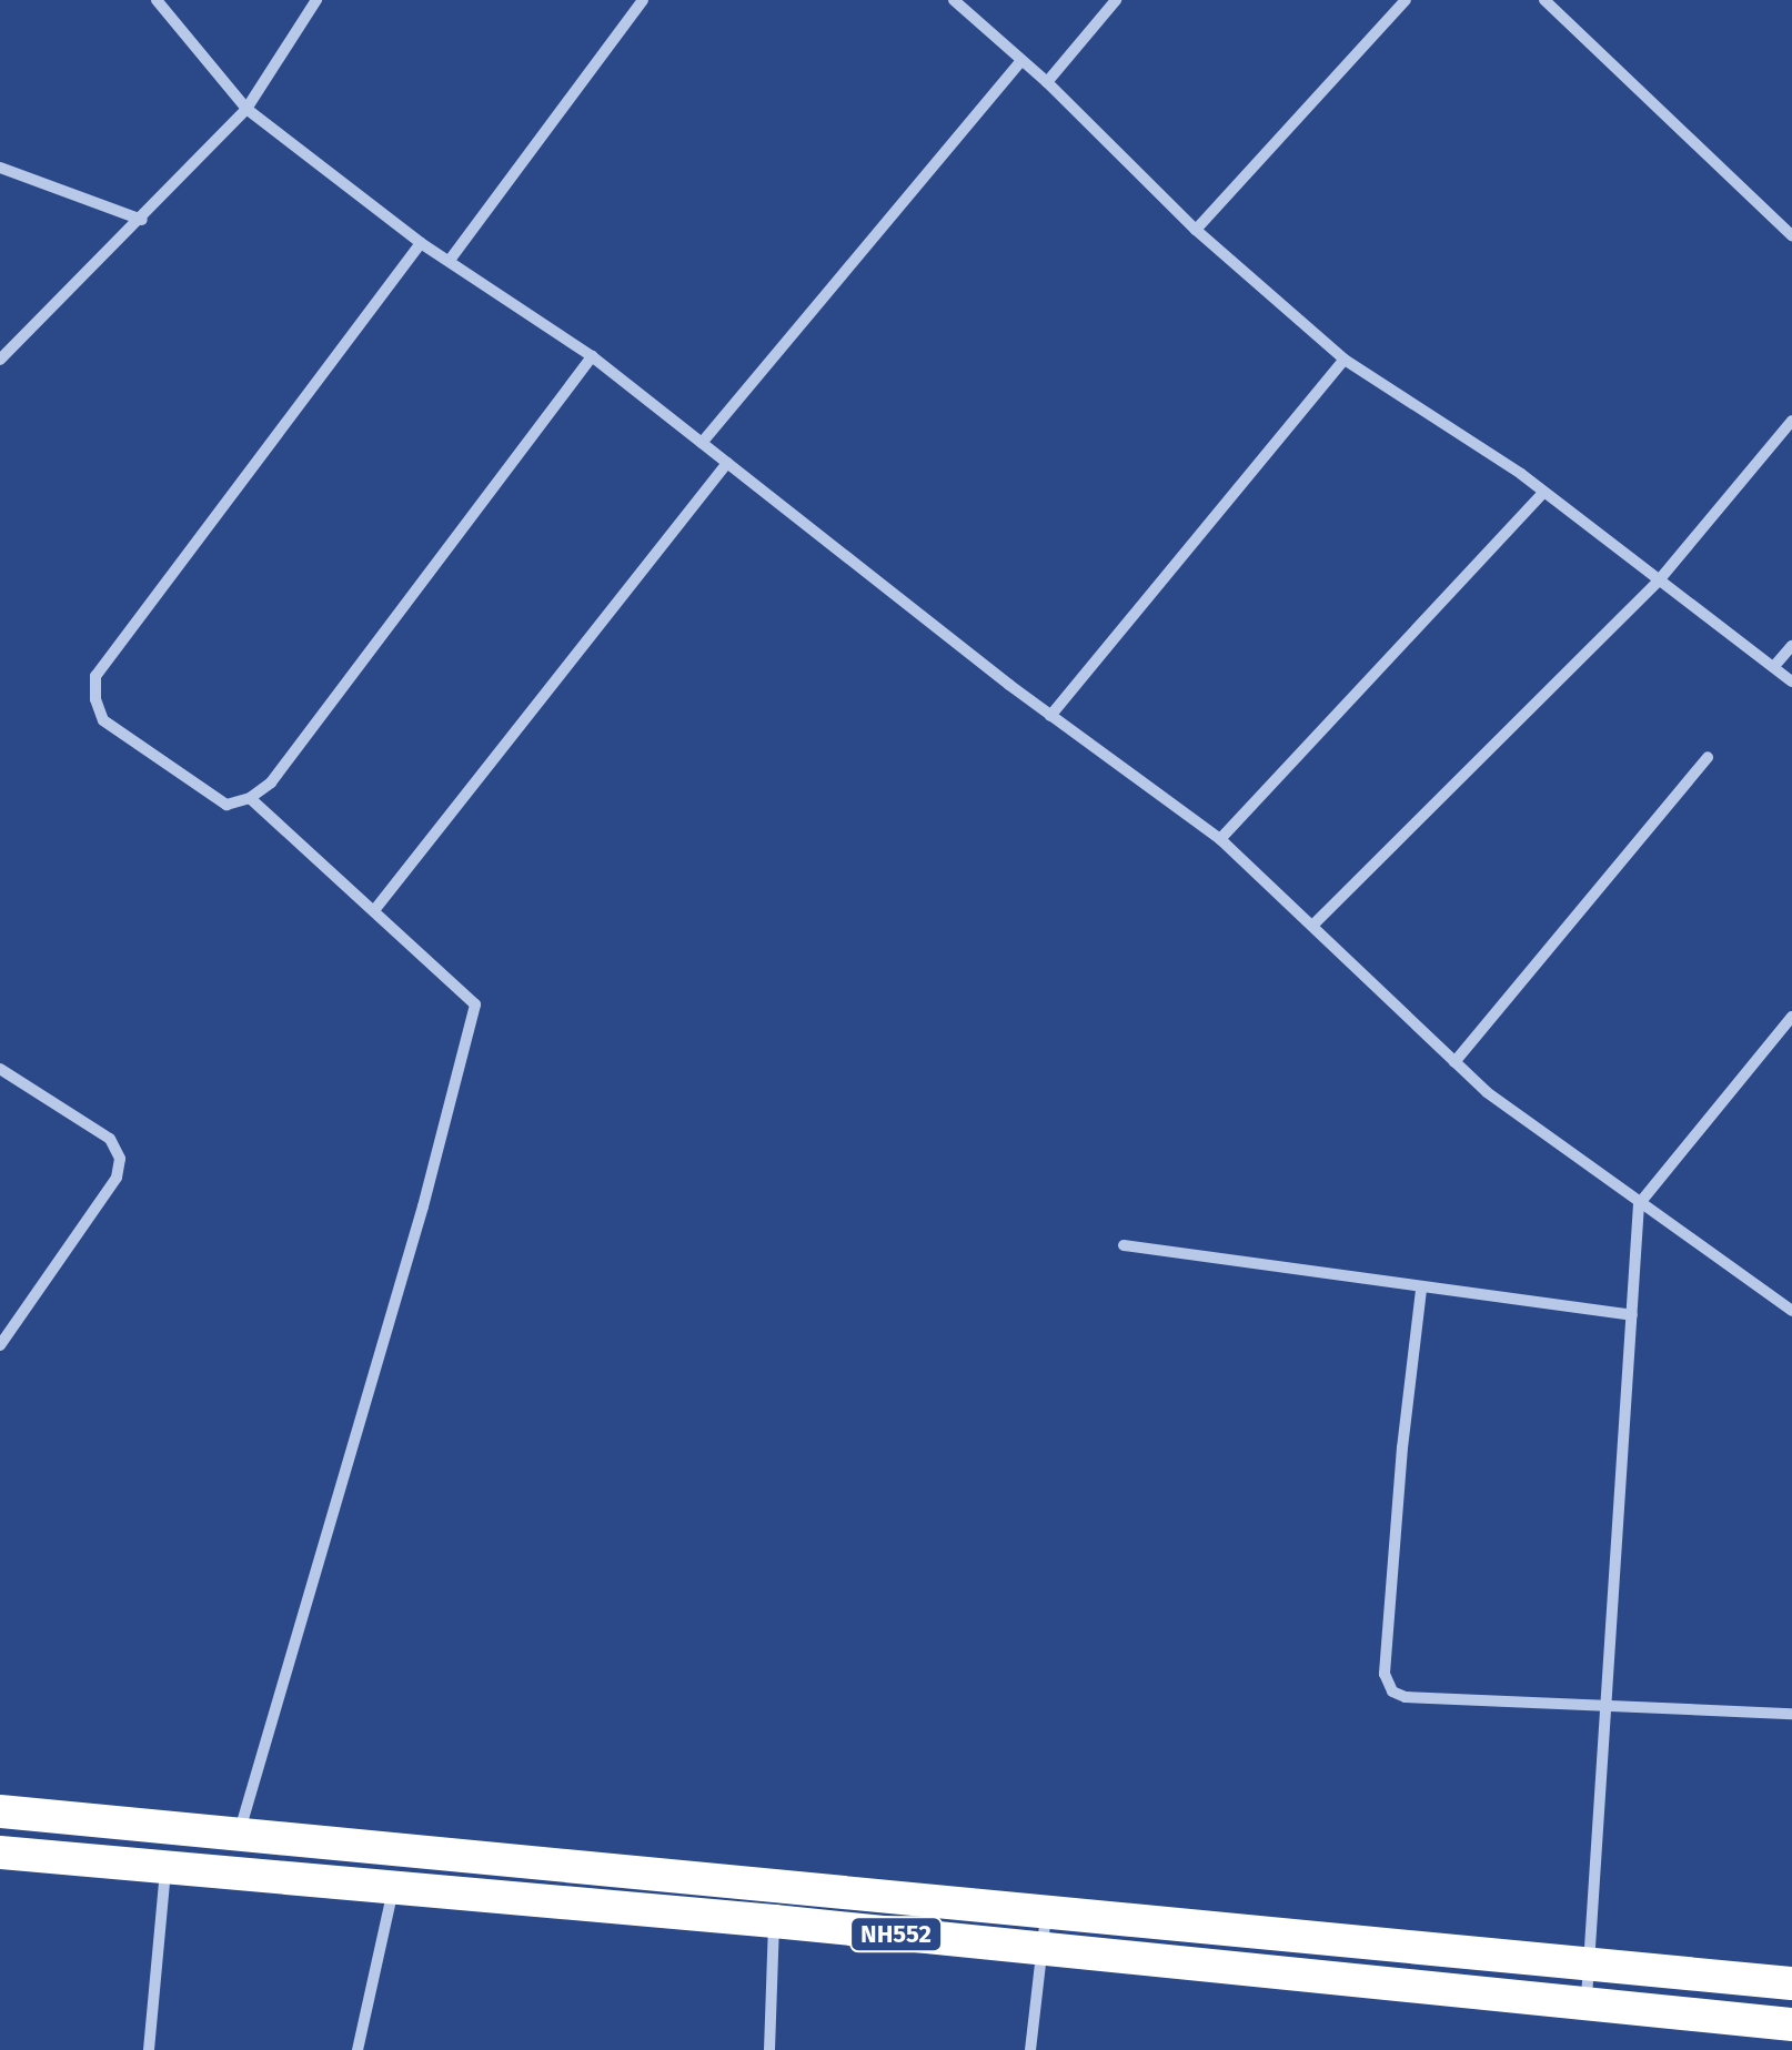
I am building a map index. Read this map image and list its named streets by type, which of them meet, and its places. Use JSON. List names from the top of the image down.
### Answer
{
  "streets": {
    "highway": ["NH552"]
  }
}
